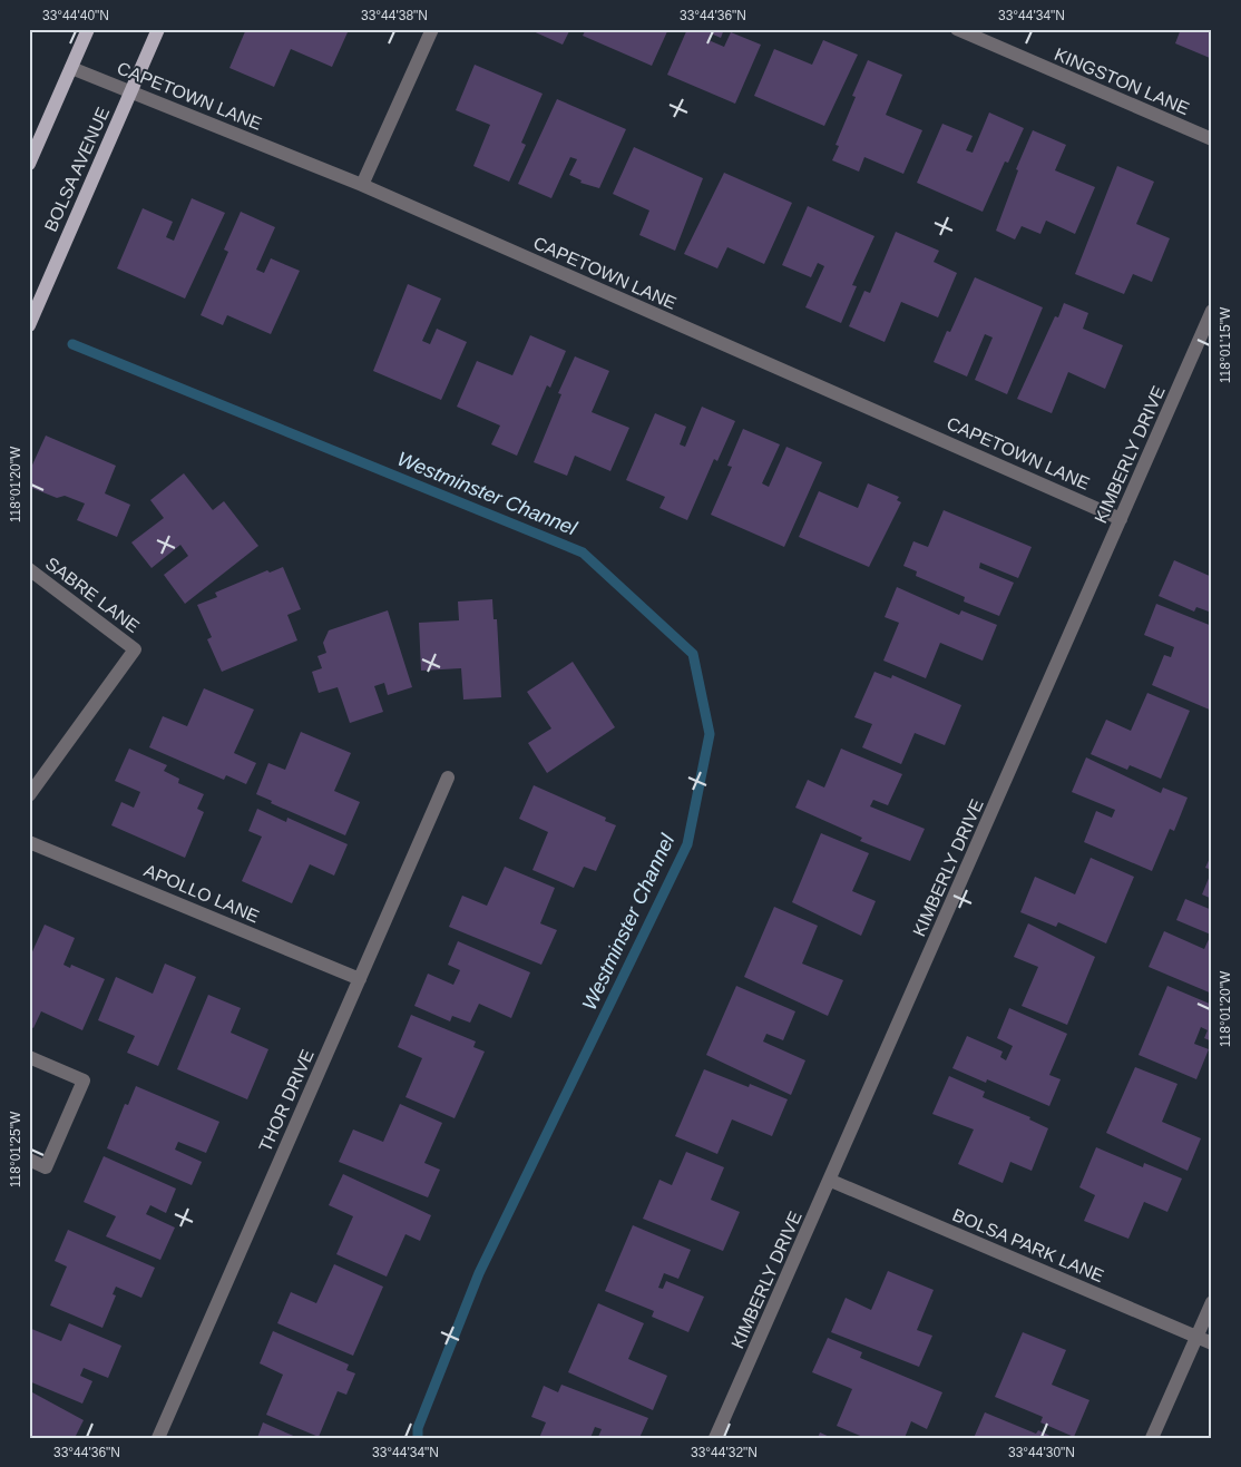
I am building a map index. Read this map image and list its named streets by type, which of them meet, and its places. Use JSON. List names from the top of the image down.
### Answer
{
  "streets": {
    "main road": ["BOLSA AVENUE"],
    "street": [
      "KINGSTON LANE",
      "CAPETOWN LANE",
      "KIMBERLY DRIVE",
      "SABRE LANE",
      "APOLLO LANE",
      "THOR DRIVE",
      "BOLSA PARK LANE"
    ]
  },
  "crossings": [
    ["CAPETOWN LANE", "BOLSA AVENUE"],
    ["CAPETOWN LANE", "KIMBERLY DRIVE"],
    ["KIMBERLY DRIVE", "BOLSA PARK LANE"],
    ["APOLLO LANE", "THOR DRIVE"]
  ],
  "water": ["Westminster Channel"],
  "coordinates": [
    "33°44'40\"N",
    "33°44'38\"N",
    "33°44'36\"N",
    "33°44'34\"N",
    "118°01'15\"W",
    "118°01'20\"W",
    "118°01'25\"W",
    "33°44'32\"N",
    "33°44'30\"N"
  ]
}
